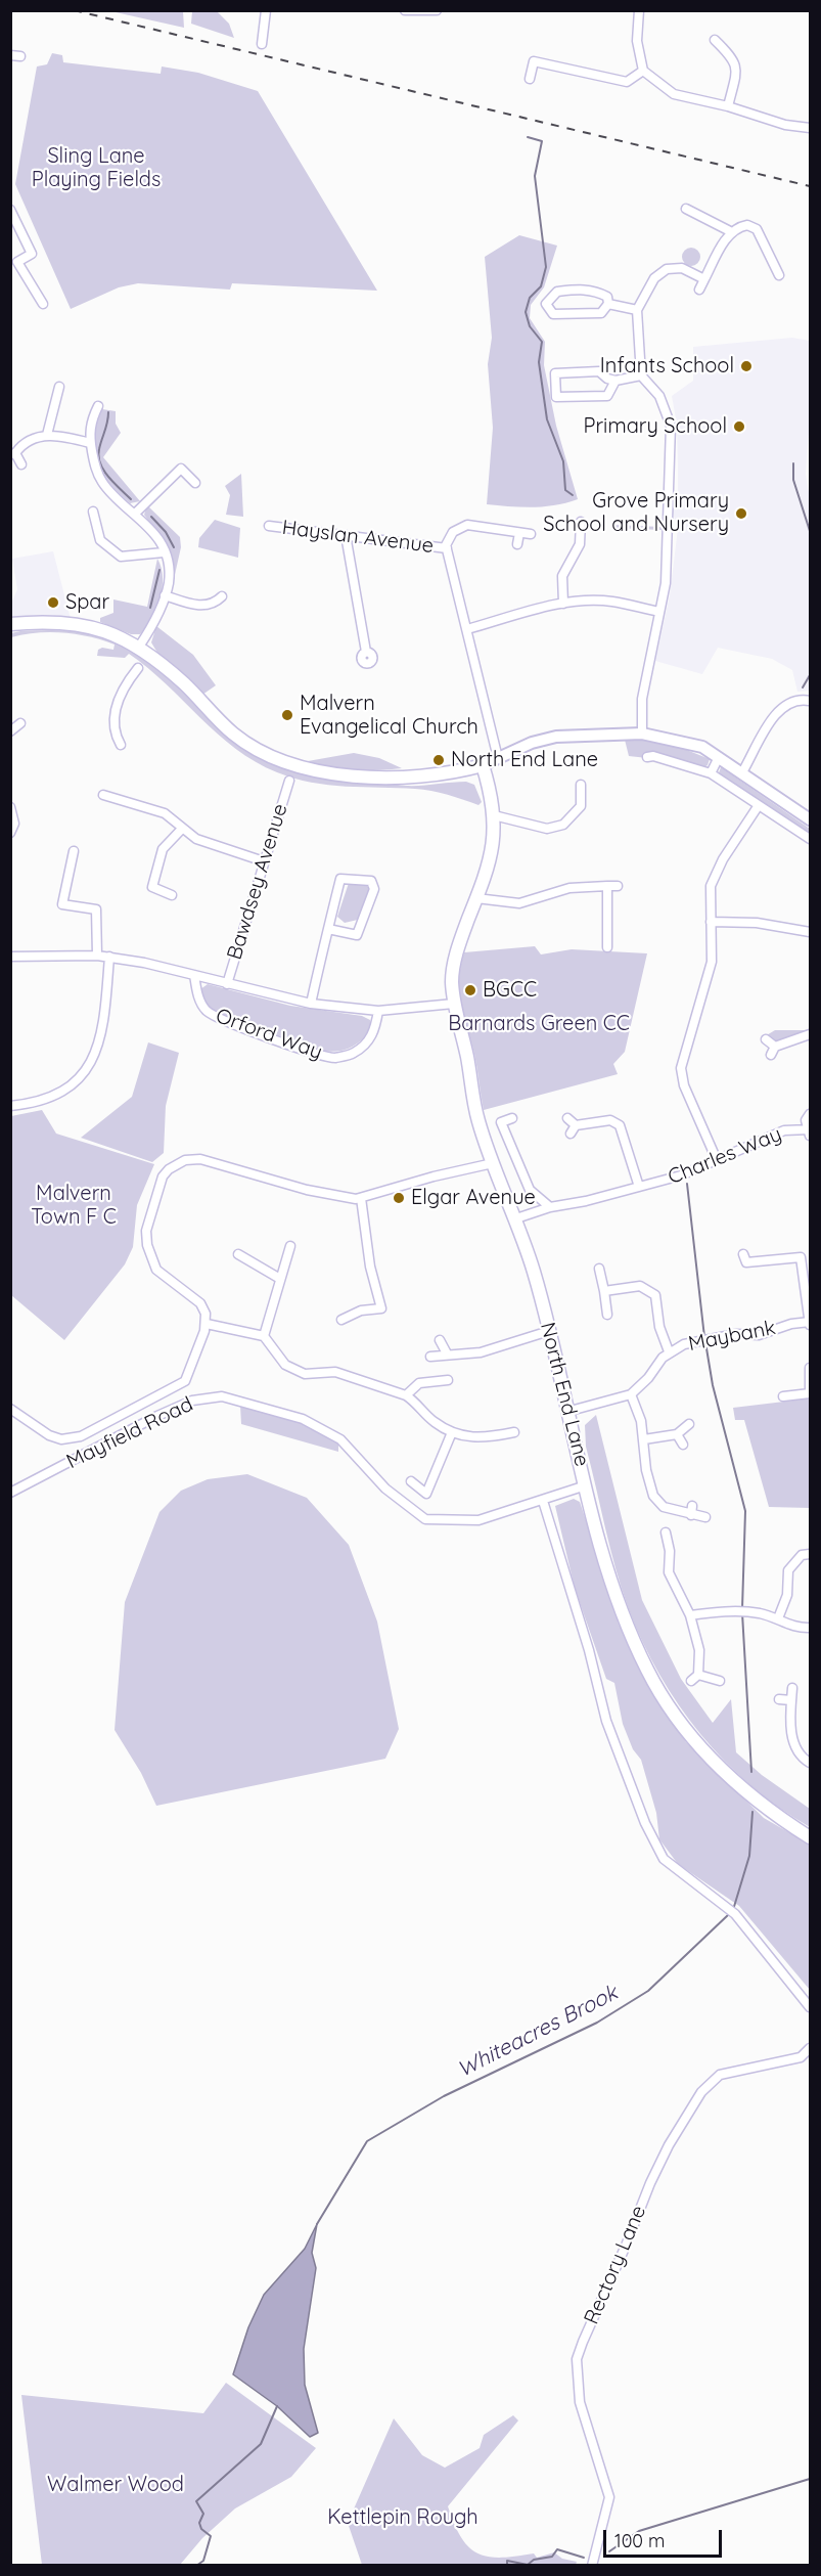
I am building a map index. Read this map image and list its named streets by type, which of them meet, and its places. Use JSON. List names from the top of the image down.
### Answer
{
  "streets": {
    "main road": ["North End Lane"],
    "street": [
      "Hayslan Avenue",
      "Bawdsey Avenue",
      "Orford Way",
      "Charles Way",
      "Maybank",
      "Mayfield Road",
      "Rectory Lane"
    ]
  },
  "crossings": [
    ["Bawdsey Avenue", "Orford Way"],
    ["Orford Way", "North End Lane"],
    ["Charles Way", "North End Lane"],
    ["North End Lane", "Mayfield Road"]
  ],
  "water": ["Whiteacres Brook"],
  "parks": [
    "Sling Lane Playing Fields",
    "Barnards Green CC",
    "Malvern Town F C",
    "Walmer Wood",
    "Kettlepin Rough"
  ],
  "places": [
    "Infants School",
    "Primary School",
    "Grove Primary School and Nursery",
    "Spar",
    "Malvern Evangelical Church",
    "North End Lane",
    "BGCC",
    "Elgar Avenue"
  ],
  "scale_bar": "100 m"
}
